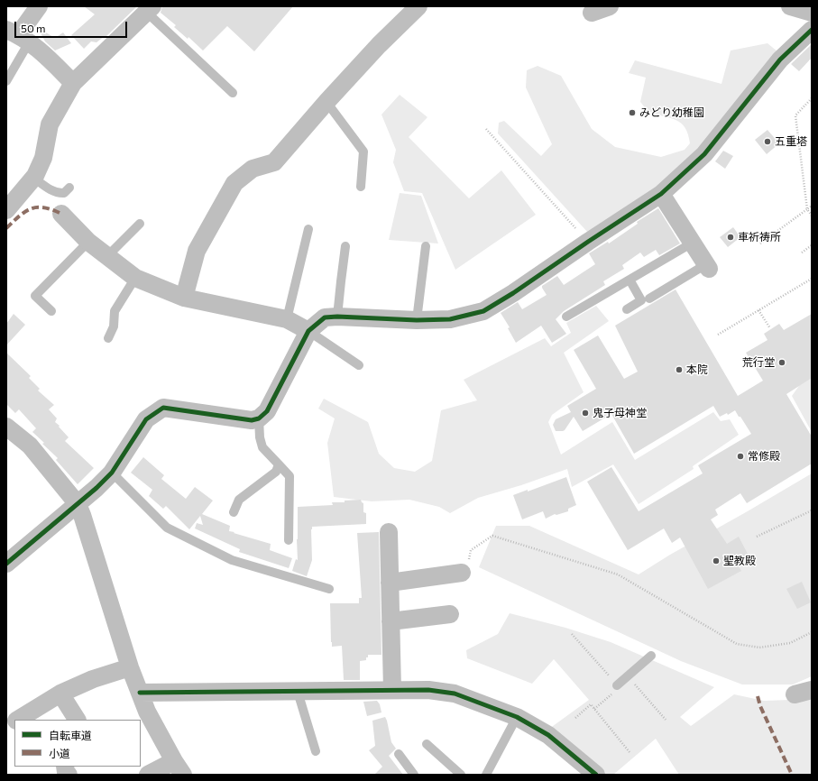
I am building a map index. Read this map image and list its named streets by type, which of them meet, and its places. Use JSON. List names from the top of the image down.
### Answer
{
  "places": [
    "みどり幼稚園",
    "五重塔",
    "車祈祷所",
    "荒行堂",
    "本院",
    "鬼子母神堂",
    "常修殿",
    "聖教殿"
  ],
  "legend": ["自転車道", "小道"],
  "scale_bar": "50 m"
}
